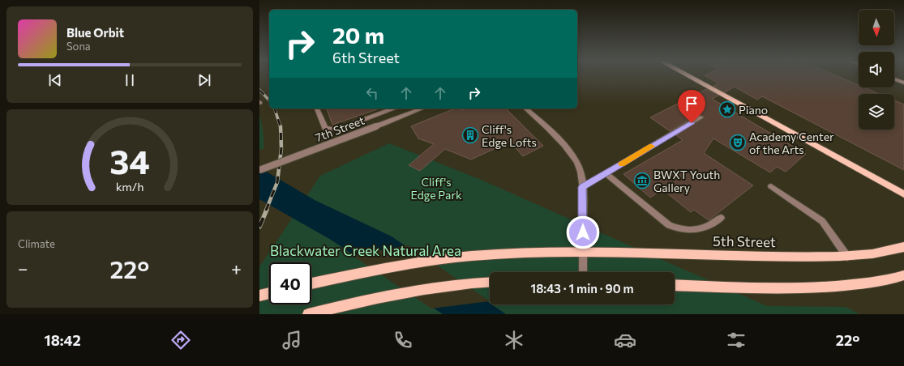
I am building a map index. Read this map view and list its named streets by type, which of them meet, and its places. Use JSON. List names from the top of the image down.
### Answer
{
  "streets": {
    "main road": ["5th Street"],
    "street": ["7th Street"]
  },
  "parks": ["Cliff's Edge Park", "Blackwater Creek Natural Area"],
  "places": {
    "place": ["Piano"],
    "building": ["Cliff's Edge Lofts"],
    "theatre": ["Academy Center of the Arts"],
    "museum": ["BWXT Youth Gallery"]
  },
  "north": "bottom",
  "page": {
    "turn": ["20 m", "6th Street"],
    "song": ["Blue Orbit", "Sona"],
    "tile": "Climate",
    "heat": ["−", "22°", "+"],
    "limit": "40",
    "trip": "18:43 · 1 min · 90 m",
    "tabs": ["18:42", "22°"],
    "gauge": ["34", "km/h"]
  }
}
